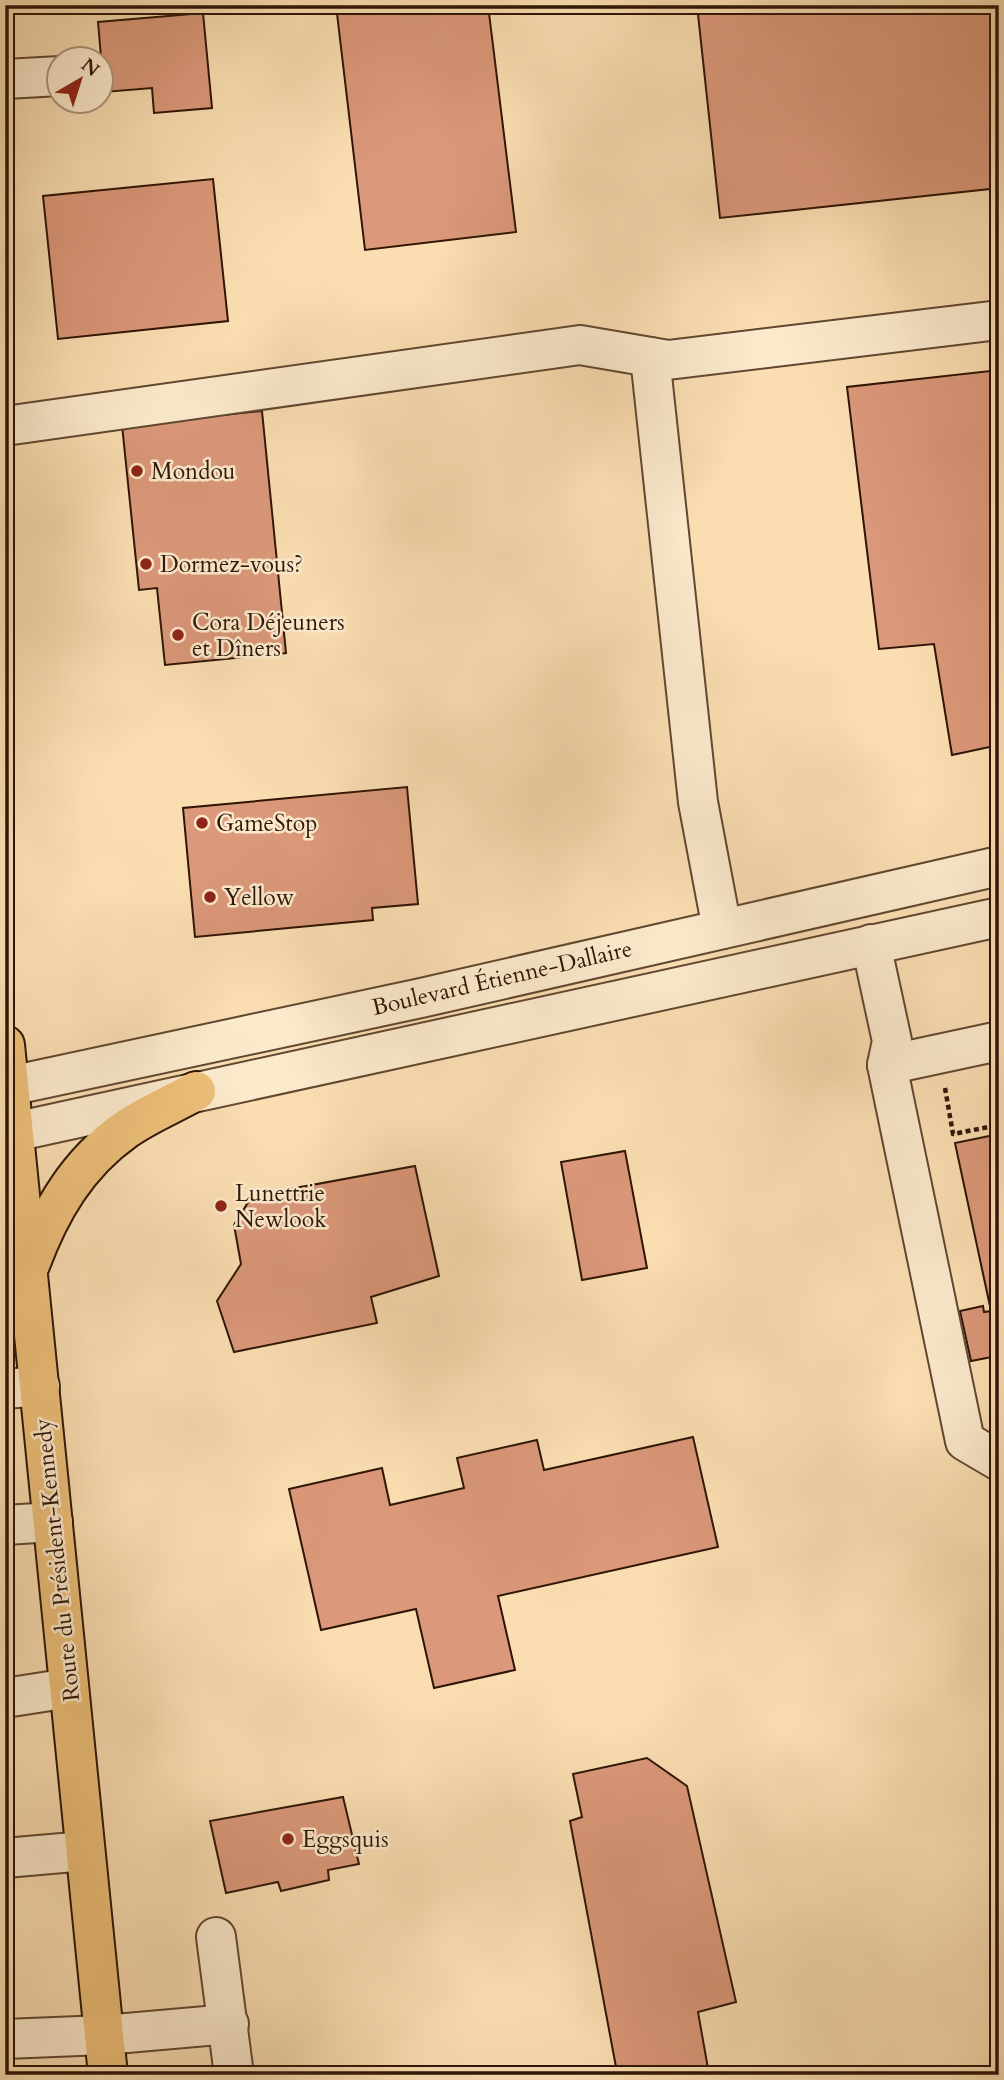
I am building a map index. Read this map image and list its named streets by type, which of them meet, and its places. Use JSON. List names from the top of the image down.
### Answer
{
  "streets": {
    "main road": ["Route du Président-Kennedy"],
    "street": ["Boulevard Étienne-Dallaire"]
  },
  "crossings": [
    ["Boulevard Étienne-Dallaire", "Route du Président-Kennedy"]
  ],
  "places": [
    "Mondou",
    "Dormez-vous?",
    "Cora Déjeuners et Dîners",
    "GameStop",
    "Yellow",
    "Lunettrie Newlook",
    "Eggsquis"
  ],
  "north": "top right"
}
